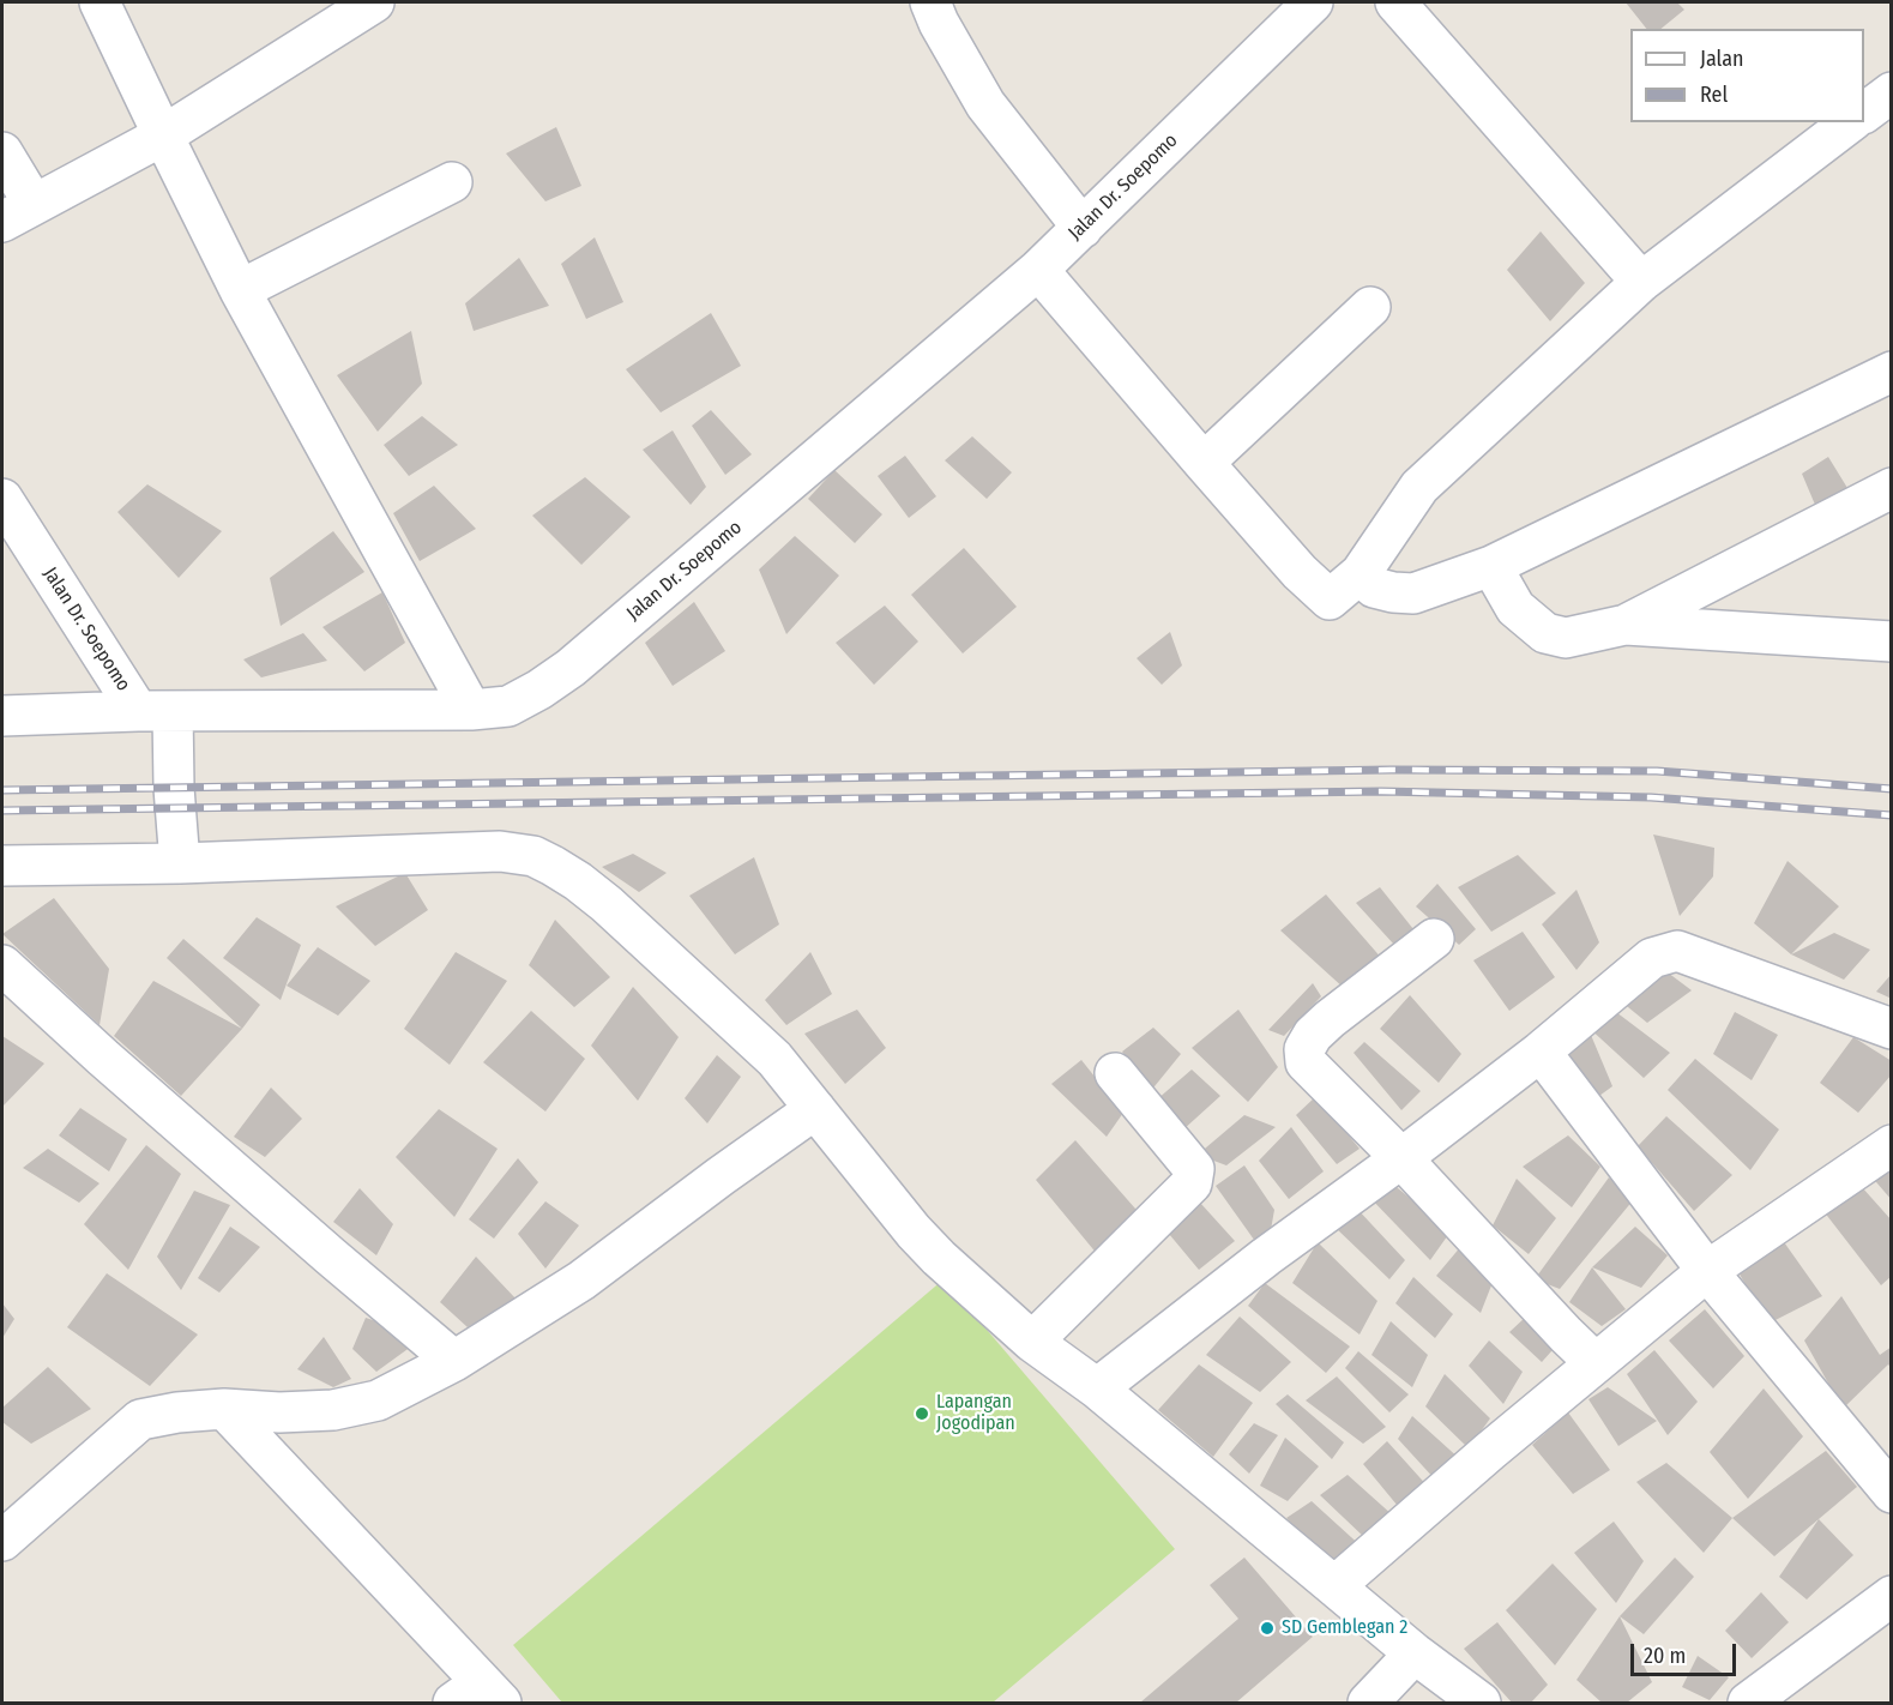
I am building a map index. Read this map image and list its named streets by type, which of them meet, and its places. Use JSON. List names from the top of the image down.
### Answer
{
  "streets": {
    "street": ["Jalan Dr. Soepomo"]
  },
  "places": ["Lapangan Jogodipan", "SD Gemblegan 2"],
  "legend": ["Jalan", "Rel"],
  "scale_bar": "20 m"
}
